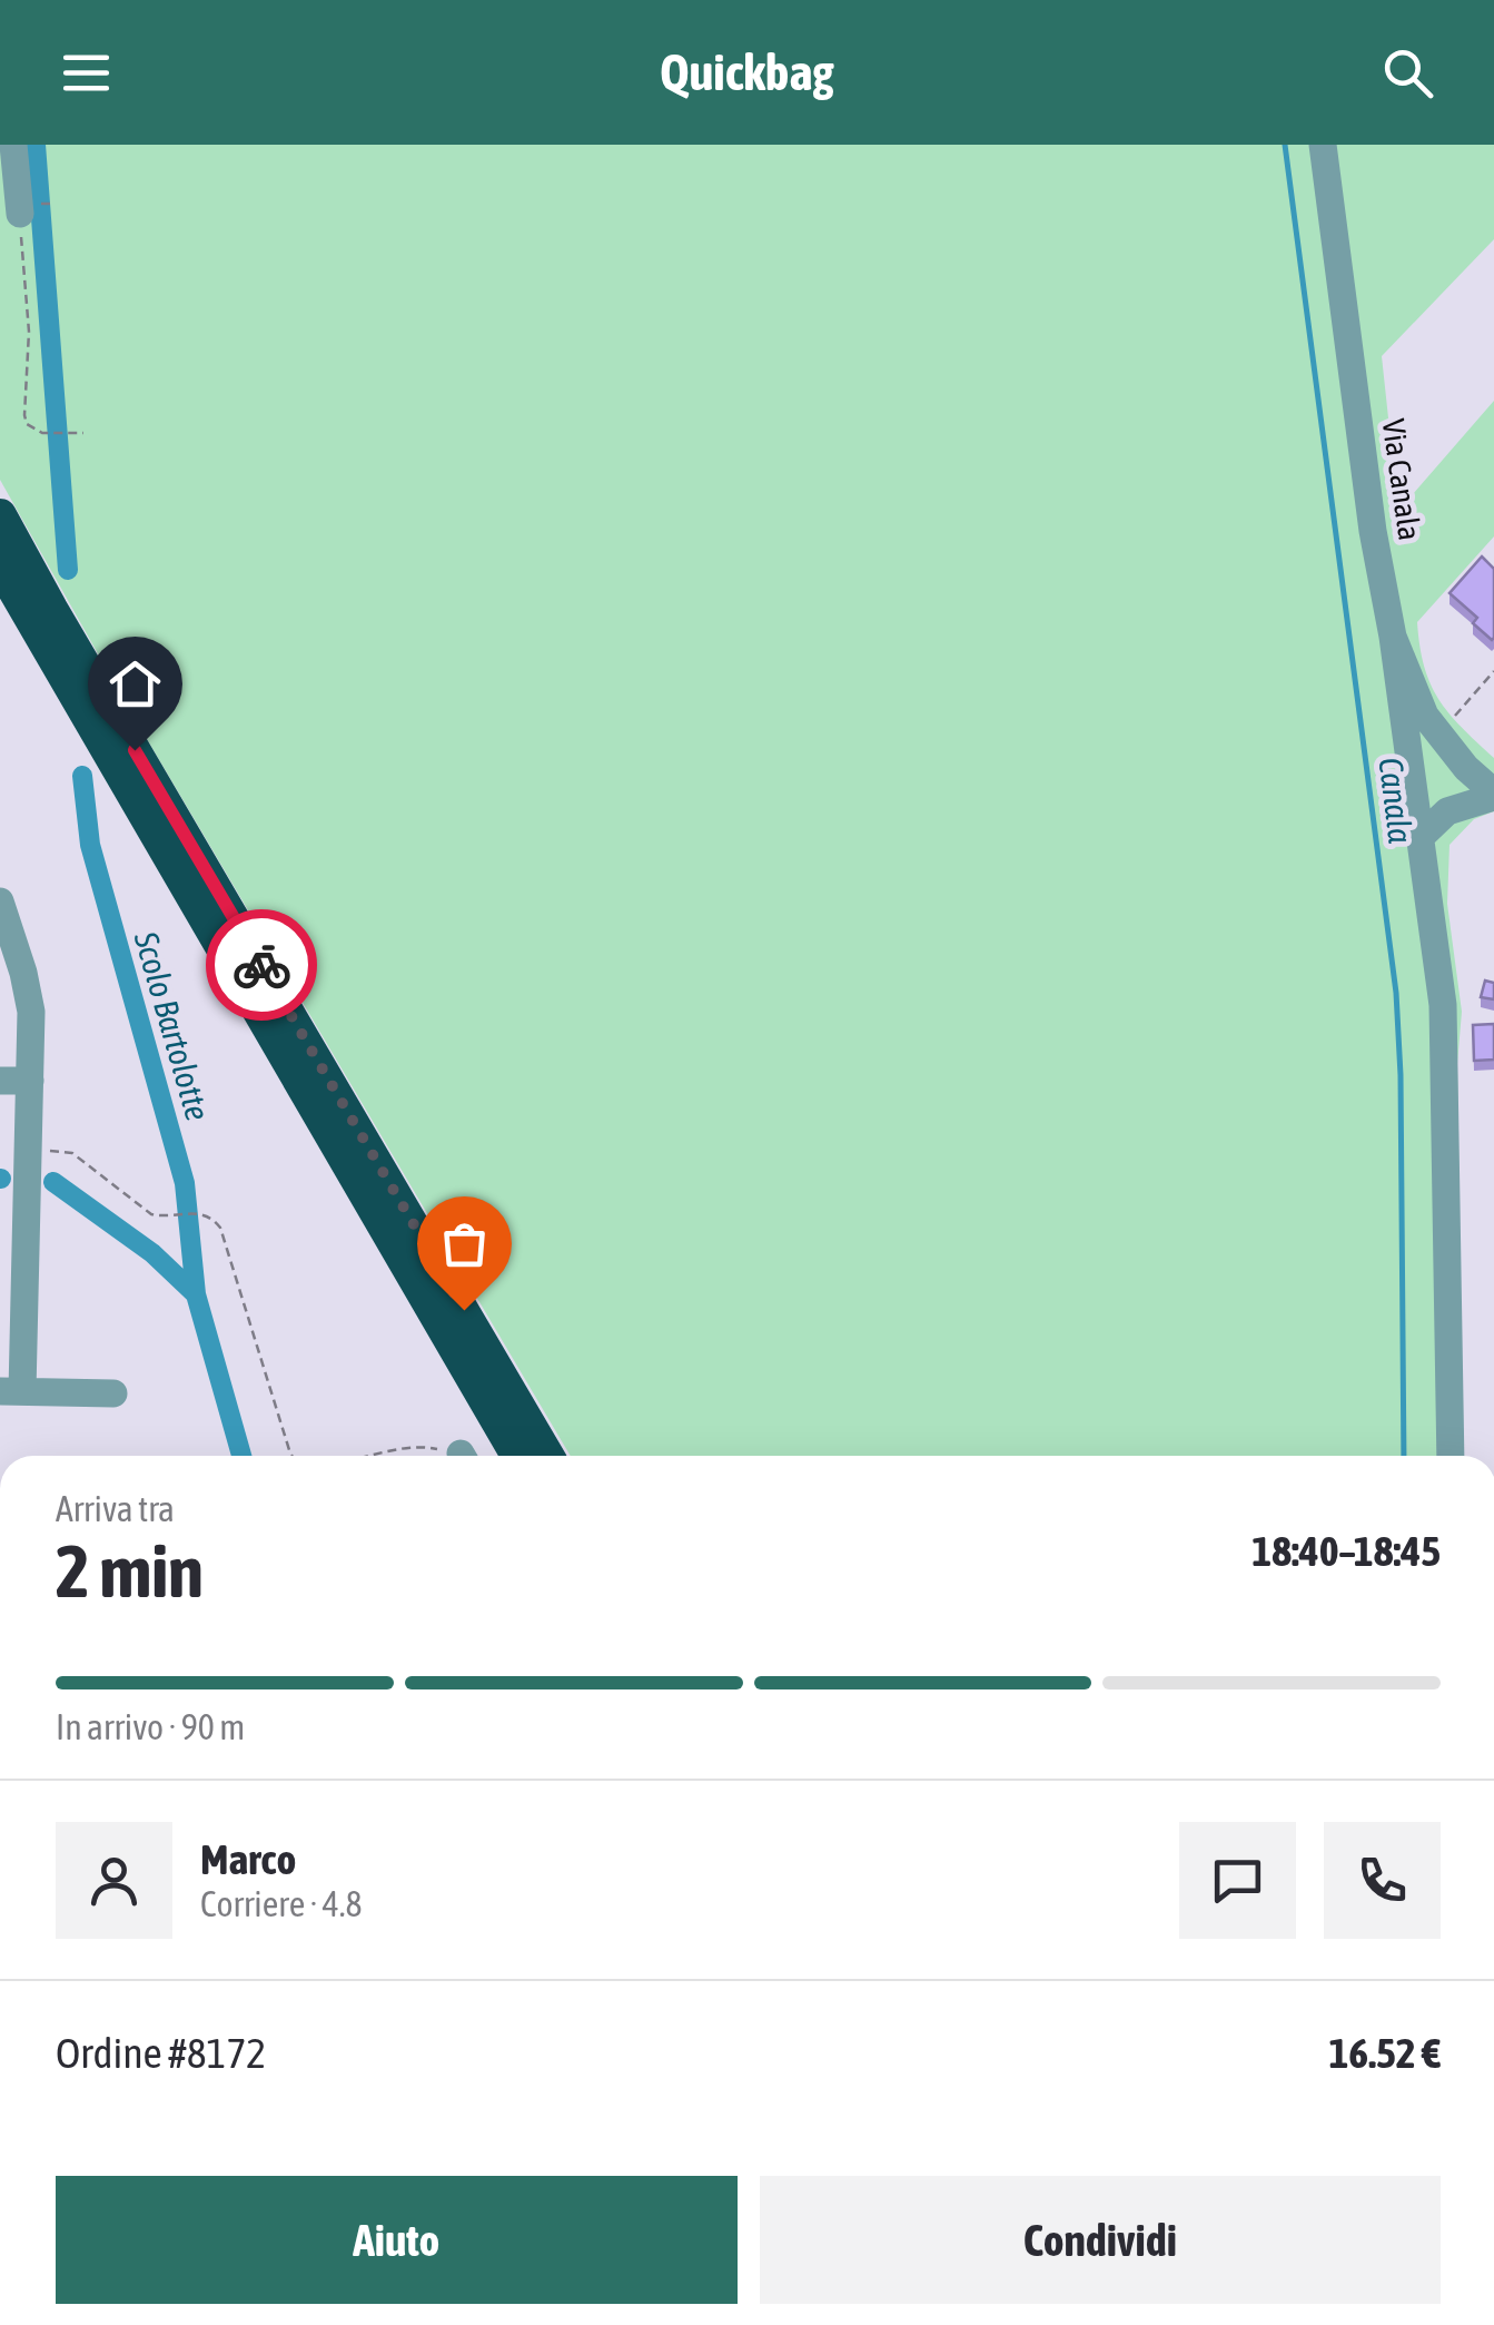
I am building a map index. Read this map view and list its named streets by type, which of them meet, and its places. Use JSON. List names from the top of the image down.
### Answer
{
  "streets": {
    "street": ["Via Canala"]
  },
  "water": ["Canala", "Scolo Bartolotte"],
  "page": {
    "header": "Quickbag",
    "heading": ["2 min", "Arriva tra", "18:40–18:45"],
    "panel": [
      "Marco",
      "Corriere · 4.8",
      "Ordine #8172",
      "16.52 €"
    ],
    "bar": "In arrivo · 90 m",
    "buttons": ["Aiuto", "Condividi"]
  }
}
